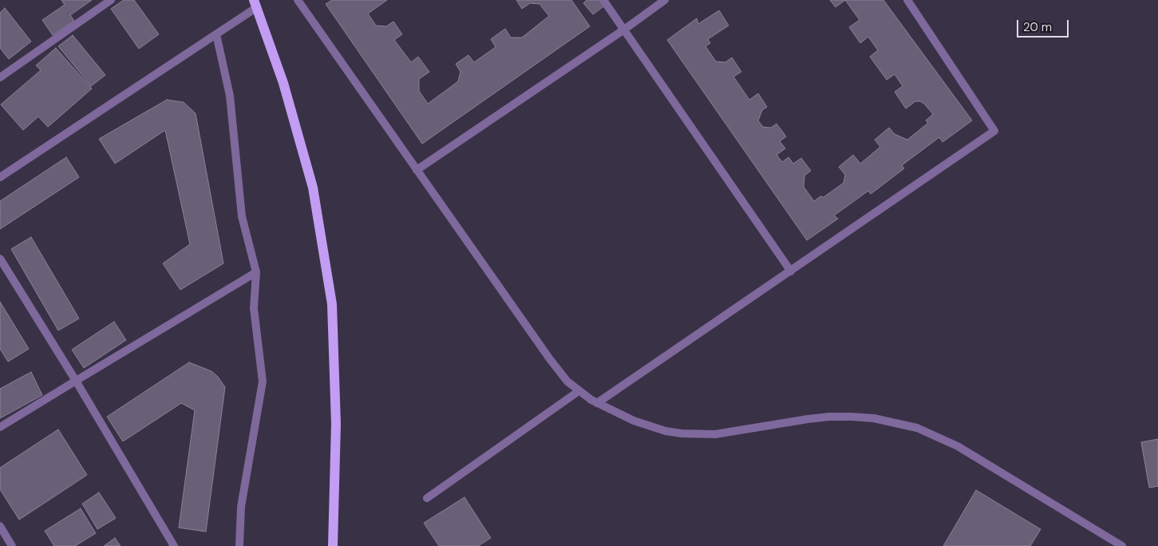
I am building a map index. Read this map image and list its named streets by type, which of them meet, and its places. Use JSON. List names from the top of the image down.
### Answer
{
  "scale_bar": "20 m"
}
